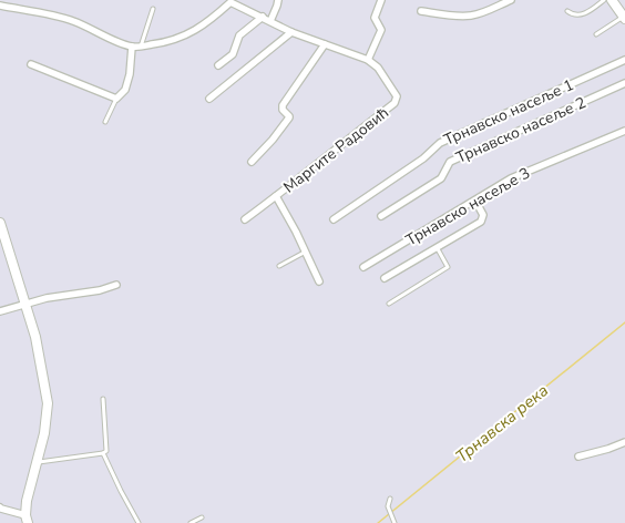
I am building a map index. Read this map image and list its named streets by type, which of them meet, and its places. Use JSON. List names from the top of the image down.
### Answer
{
  "streets": {
    "street": [
      "Трнавско насеље 1",
      "Трнавско насеље 2",
      "Маргите Радовић",
      "Трнавско насеље 3"
    ]
  },
  "water": ["Трнавска река"]
}
